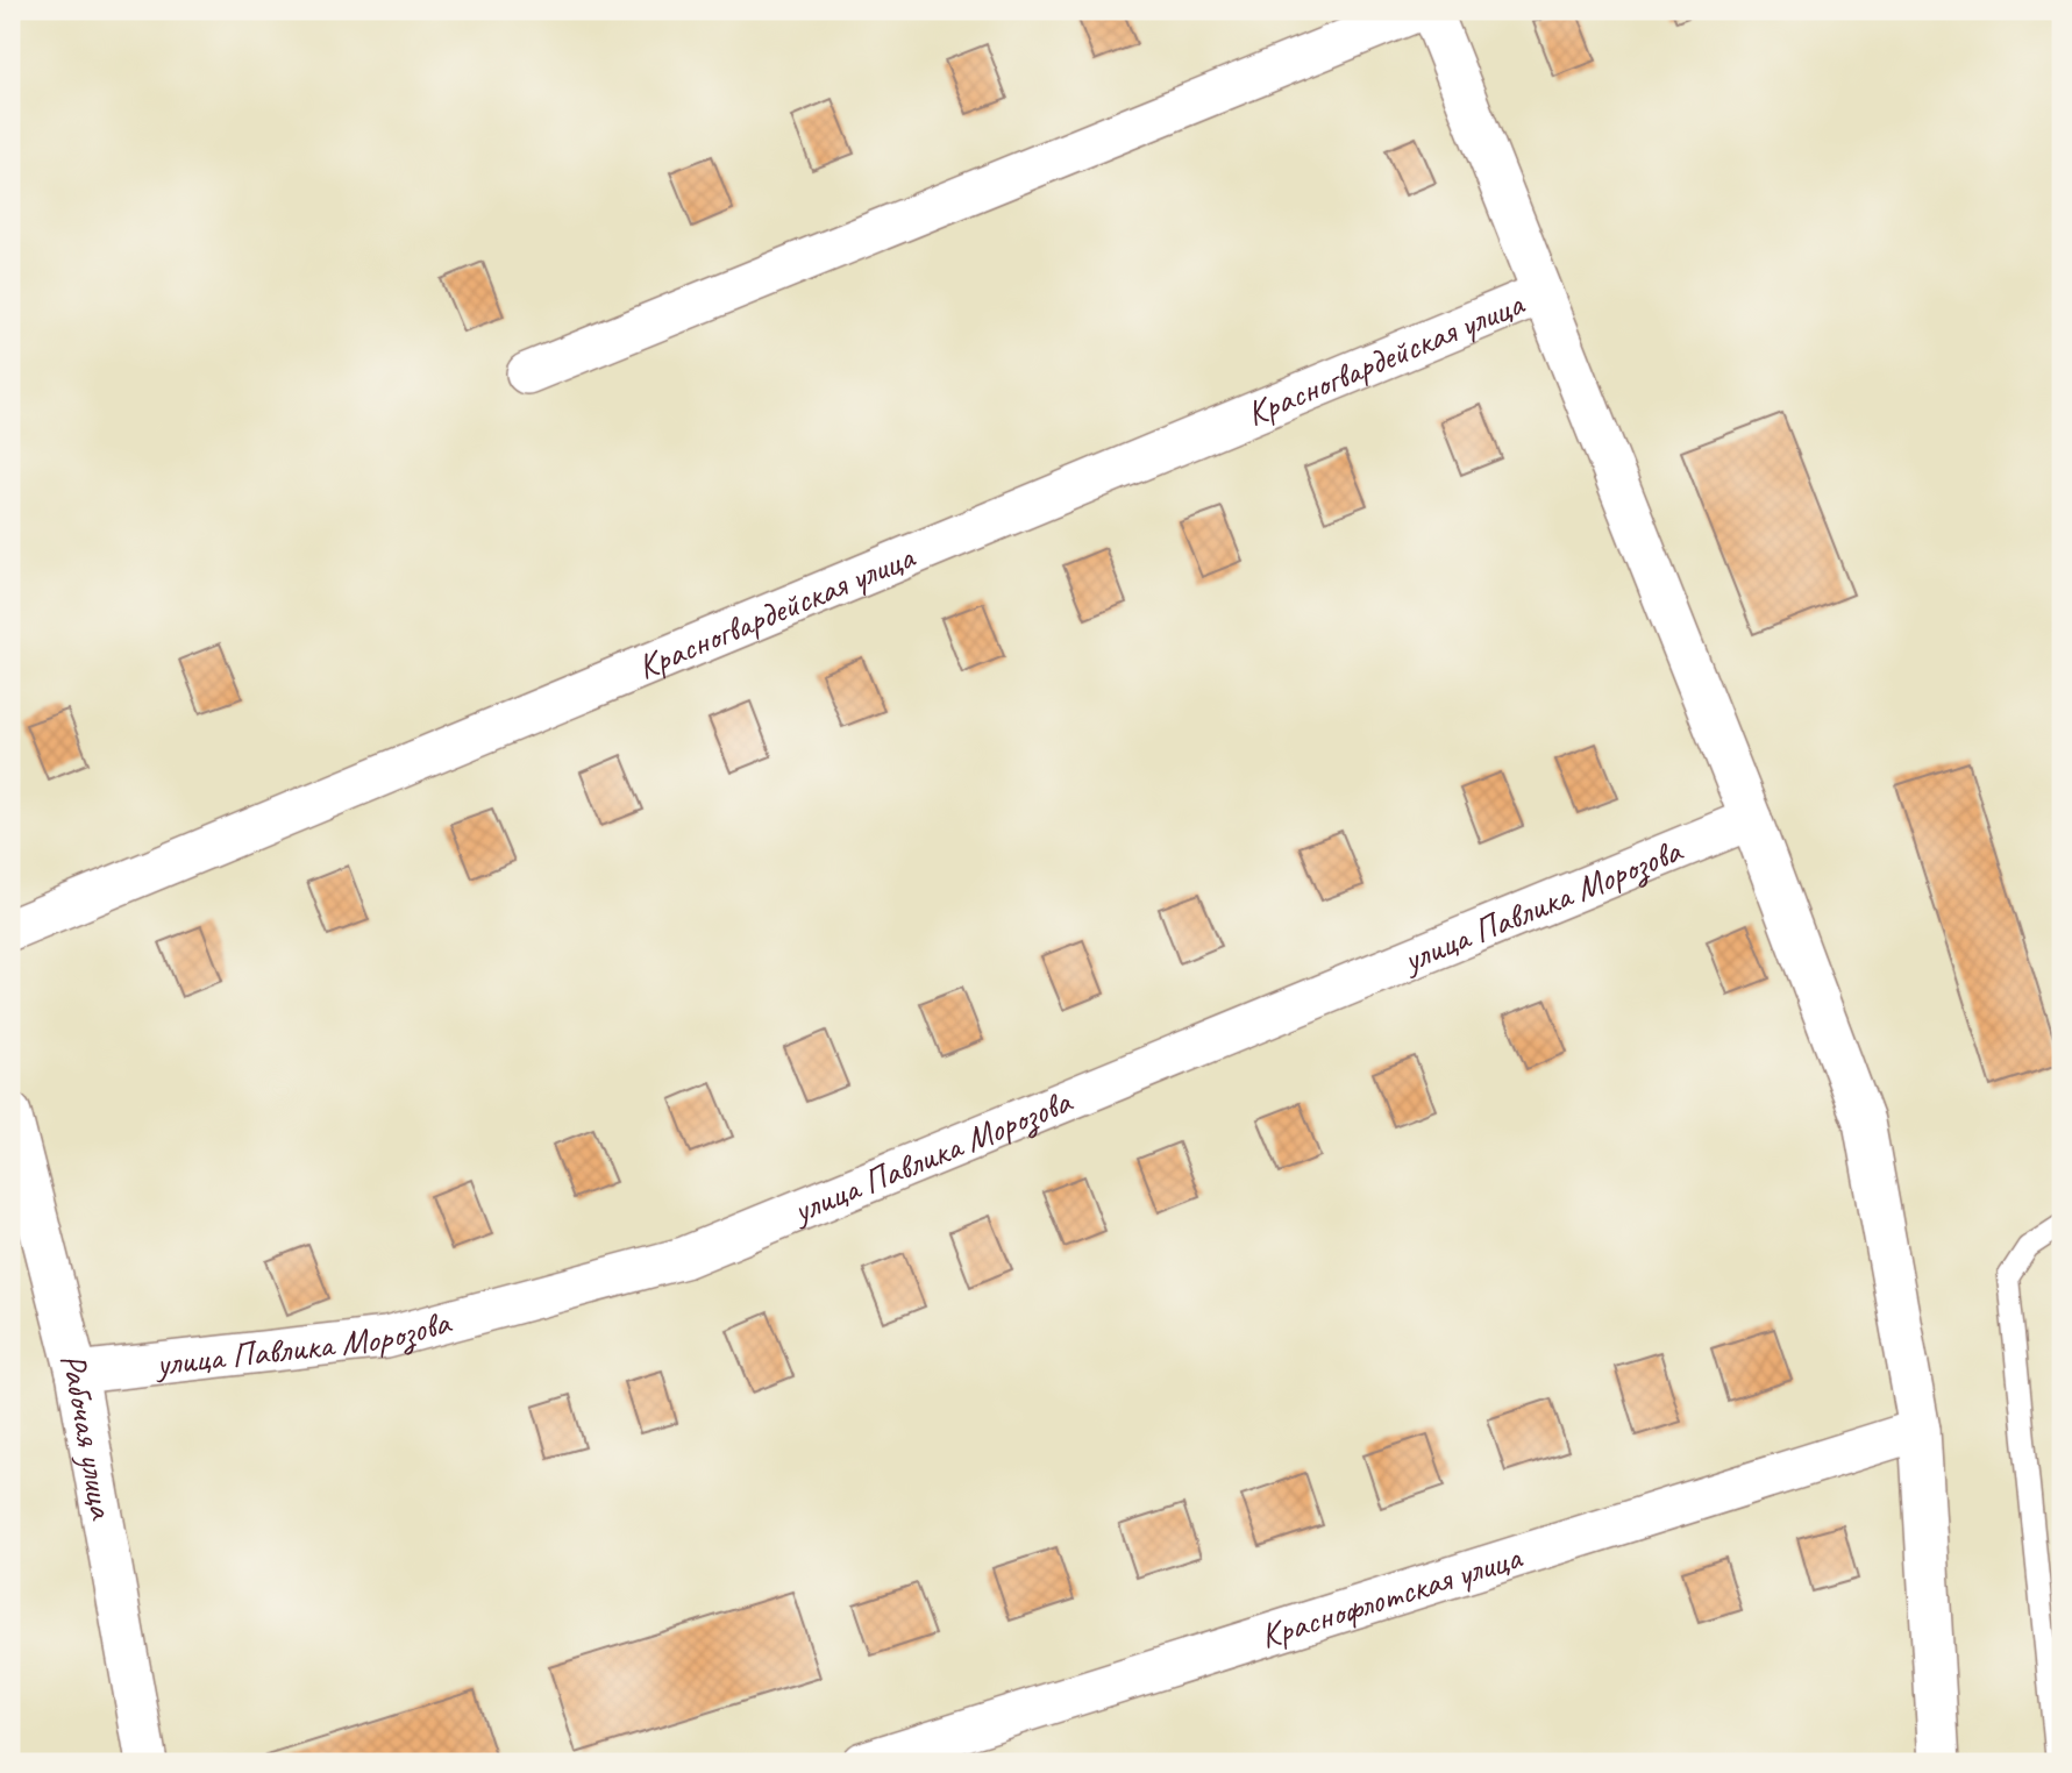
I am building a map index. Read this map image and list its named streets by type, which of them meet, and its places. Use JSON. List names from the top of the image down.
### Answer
{
  "streets": {
    "street": [
      "Красногвардейская улица",
      "улица Павлика Морозова",
      "Рабочая улица",
      "Краснофлотская улица"
    ]
  },
  "crossings": [
    ["улица Павлика Морозова", "Рабочая улица"]
  ]
}
